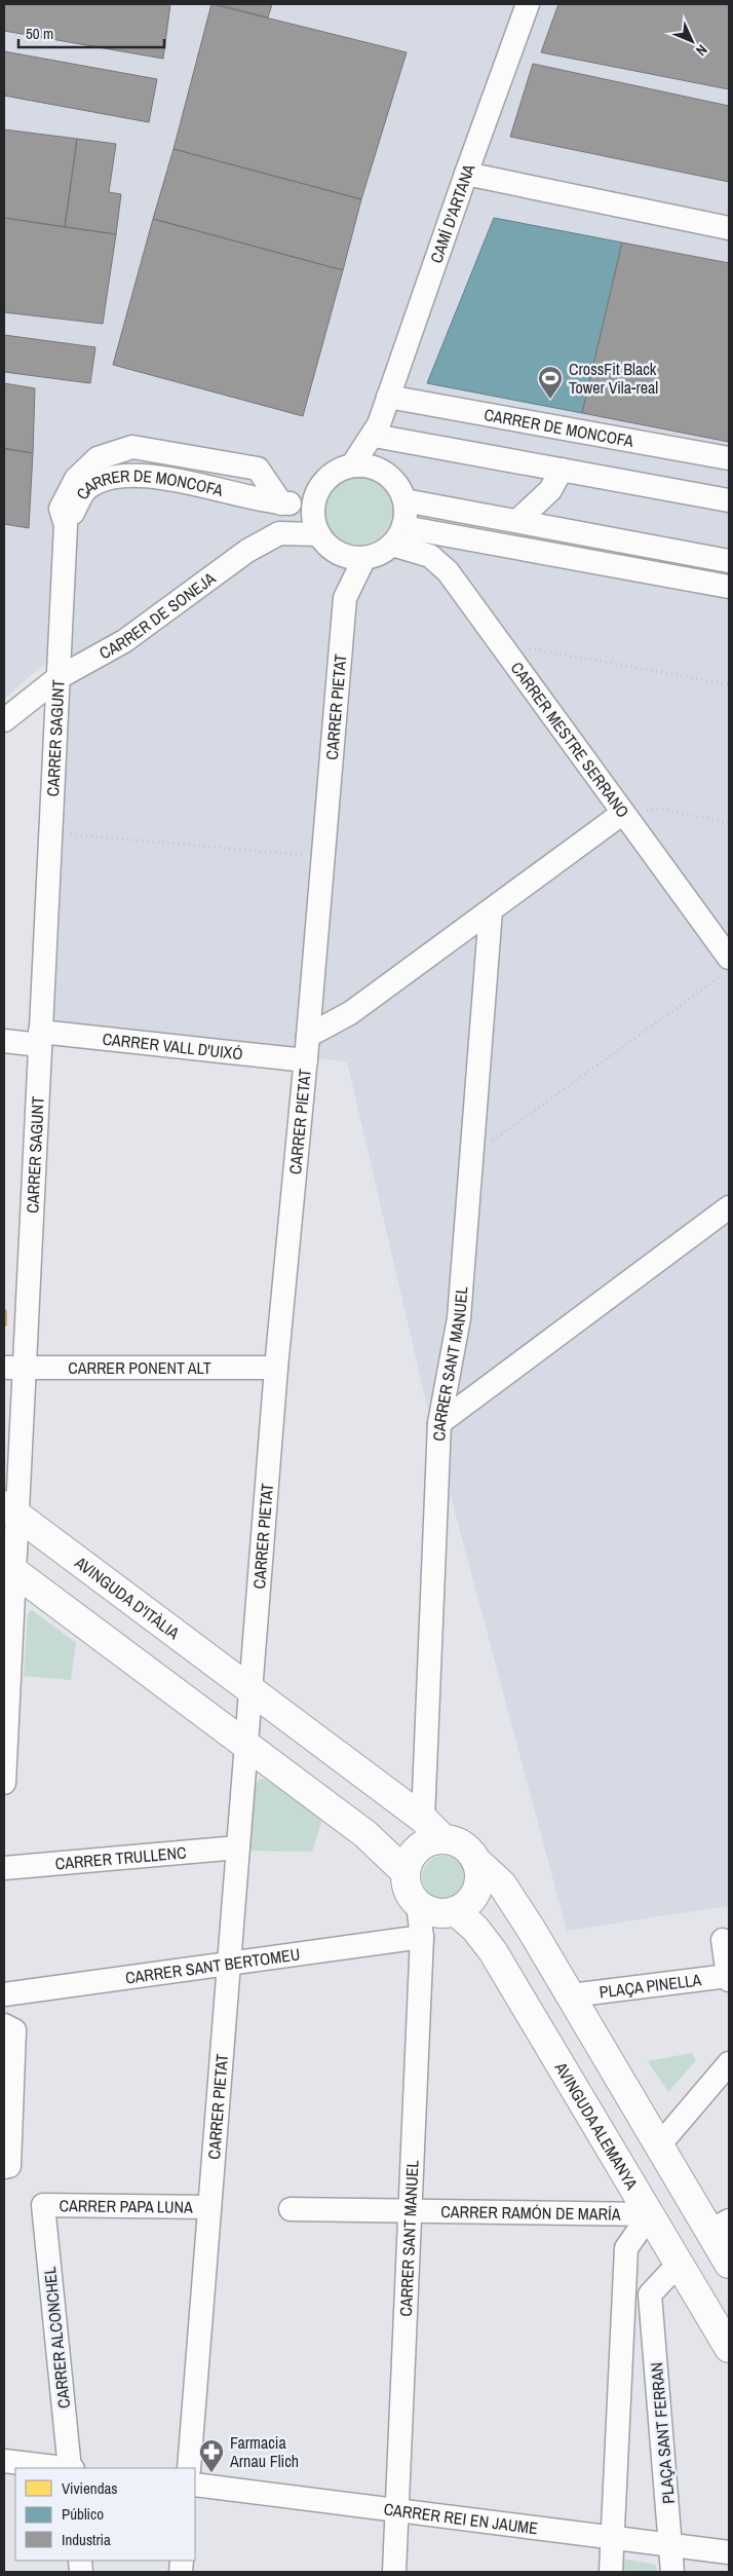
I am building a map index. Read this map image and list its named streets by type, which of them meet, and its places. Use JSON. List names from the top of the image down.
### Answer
{
  "streets": {
    "main road": ["AVINGUDA D'ITÀLIA", "AVINGUDA ALEMANYA"],
    "street": [
      "CAMÍ D'ARTANA",
      "CARRER DE MONCOFA",
      "CARRER DE SONEJA",
      "CARRER PIETAT",
      "CARRER SAGUNT",
      "CARRER MESTRE SERRANO",
      "CARRER VALL D'UIXÓ",
      "CARRER SANT MANUEL",
      "CARRER PONENT ALT",
      "CARRER TRULLENC",
      "CARRER SANT BERTOMEU",
      "PLAÇA PINELLA",
      "CARRER PAPA LUNA",
      "CARRER RAMÓN DE MARÍA",
      "CARRER ALCONCHEL",
      "PLAÇA SANT FERRAN",
      "CARRER REI EN JAUME"
    ]
  },
  "crossings": [
    ["CAMÍ D'ARTANA", "CARRER DE MONCOFA"],
    ["CAMÍ D'ARTANA", "CARRER DE SONEJA"],
    ["CAMÍ D'ARTANA", "CARRER PIETAT"],
    ["CAMÍ D'ARTANA", "CARRER MESTRE SERRANO"],
    ["CARRER DE MONCOFA", "CARRER DE SONEJA"],
    ["CARRER DE MONCOFA", "CARRER PIETAT"],
    ["CARRER DE MONCOFA", "CARRER SAGUNT"],
    ["CARRER DE MONCOFA", "CARRER MESTRE SERRANO"],
    ["CARRER DE SONEJA", "CARRER PIETAT"],
    ["CARRER DE SONEJA", "CARRER SAGUNT"],
    ["CARRER DE SONEJA", "CARRER MESTRE SERRANO"],
    ["CARRER PIETAT", "CARRER MESTRE SERRANO"],
    ["CARRER PIETAT", "CARRER VALL D'UIXÓ"],
    ["CARRER PIETAT", "CARRER PONENT ALT"],
    ["CARRER PIETAT", "AVINGUDA D'ITÀLIA"],
    ["CARRER PIETAT", "CARRER TRULLENC"],
    ["CARRER PIETAT", "CARRER SANT BERTOMEU"],
    ["CARRER PIETAT", "CARRER PAPA LUNA"],
    ["CARRER SAGUNT", "CARRER VALL D'UIXÓ"],
    ["CARRER SAGUNT", "CARRER PONENT ALT"],
    ["CARRER SAGUNT", "AVINGUDA D'ITÀLIA"],
    ["CARRER SANT MANUEL", "AVINGUDA D'ITÀLIA"],
    ["CARRER SANT MANUEL", "CARRER SANT BERTOMEU"],
    ["CARRER SANT MANUEL", "AVINGUDA ALEMANYA"],
    ["CARRER SANT MANUEL", "CARRER RAMÓN DE MARÍA"],
    ["CARRER SANT MANUEL", "CARRER REI EN JAUME"],
    ["AVINGUDA D'ITÀLIA", "AVINGUDA ALEMANYA"],
    ["AVINGUDA ALEMANYA", "CARRER RAMÓN DE MARÍA"],
    ["CARRER PAPA LUNA", "CARRER ALCONCHEL"],
    ["PLAÇA SANT FERRAN", "CARRER REI EN JAUME"]
  ],
  "places": {
    "sports": ["CrossFit Black Tower Vila-real"],
    "pharmacy": ["Farmacia Arnau Flich"]
  },
  "legend": ["Viviendas", "Público", "Industria"],
  "scale_bar": "50 m",
  "north": "bottom right"
}
